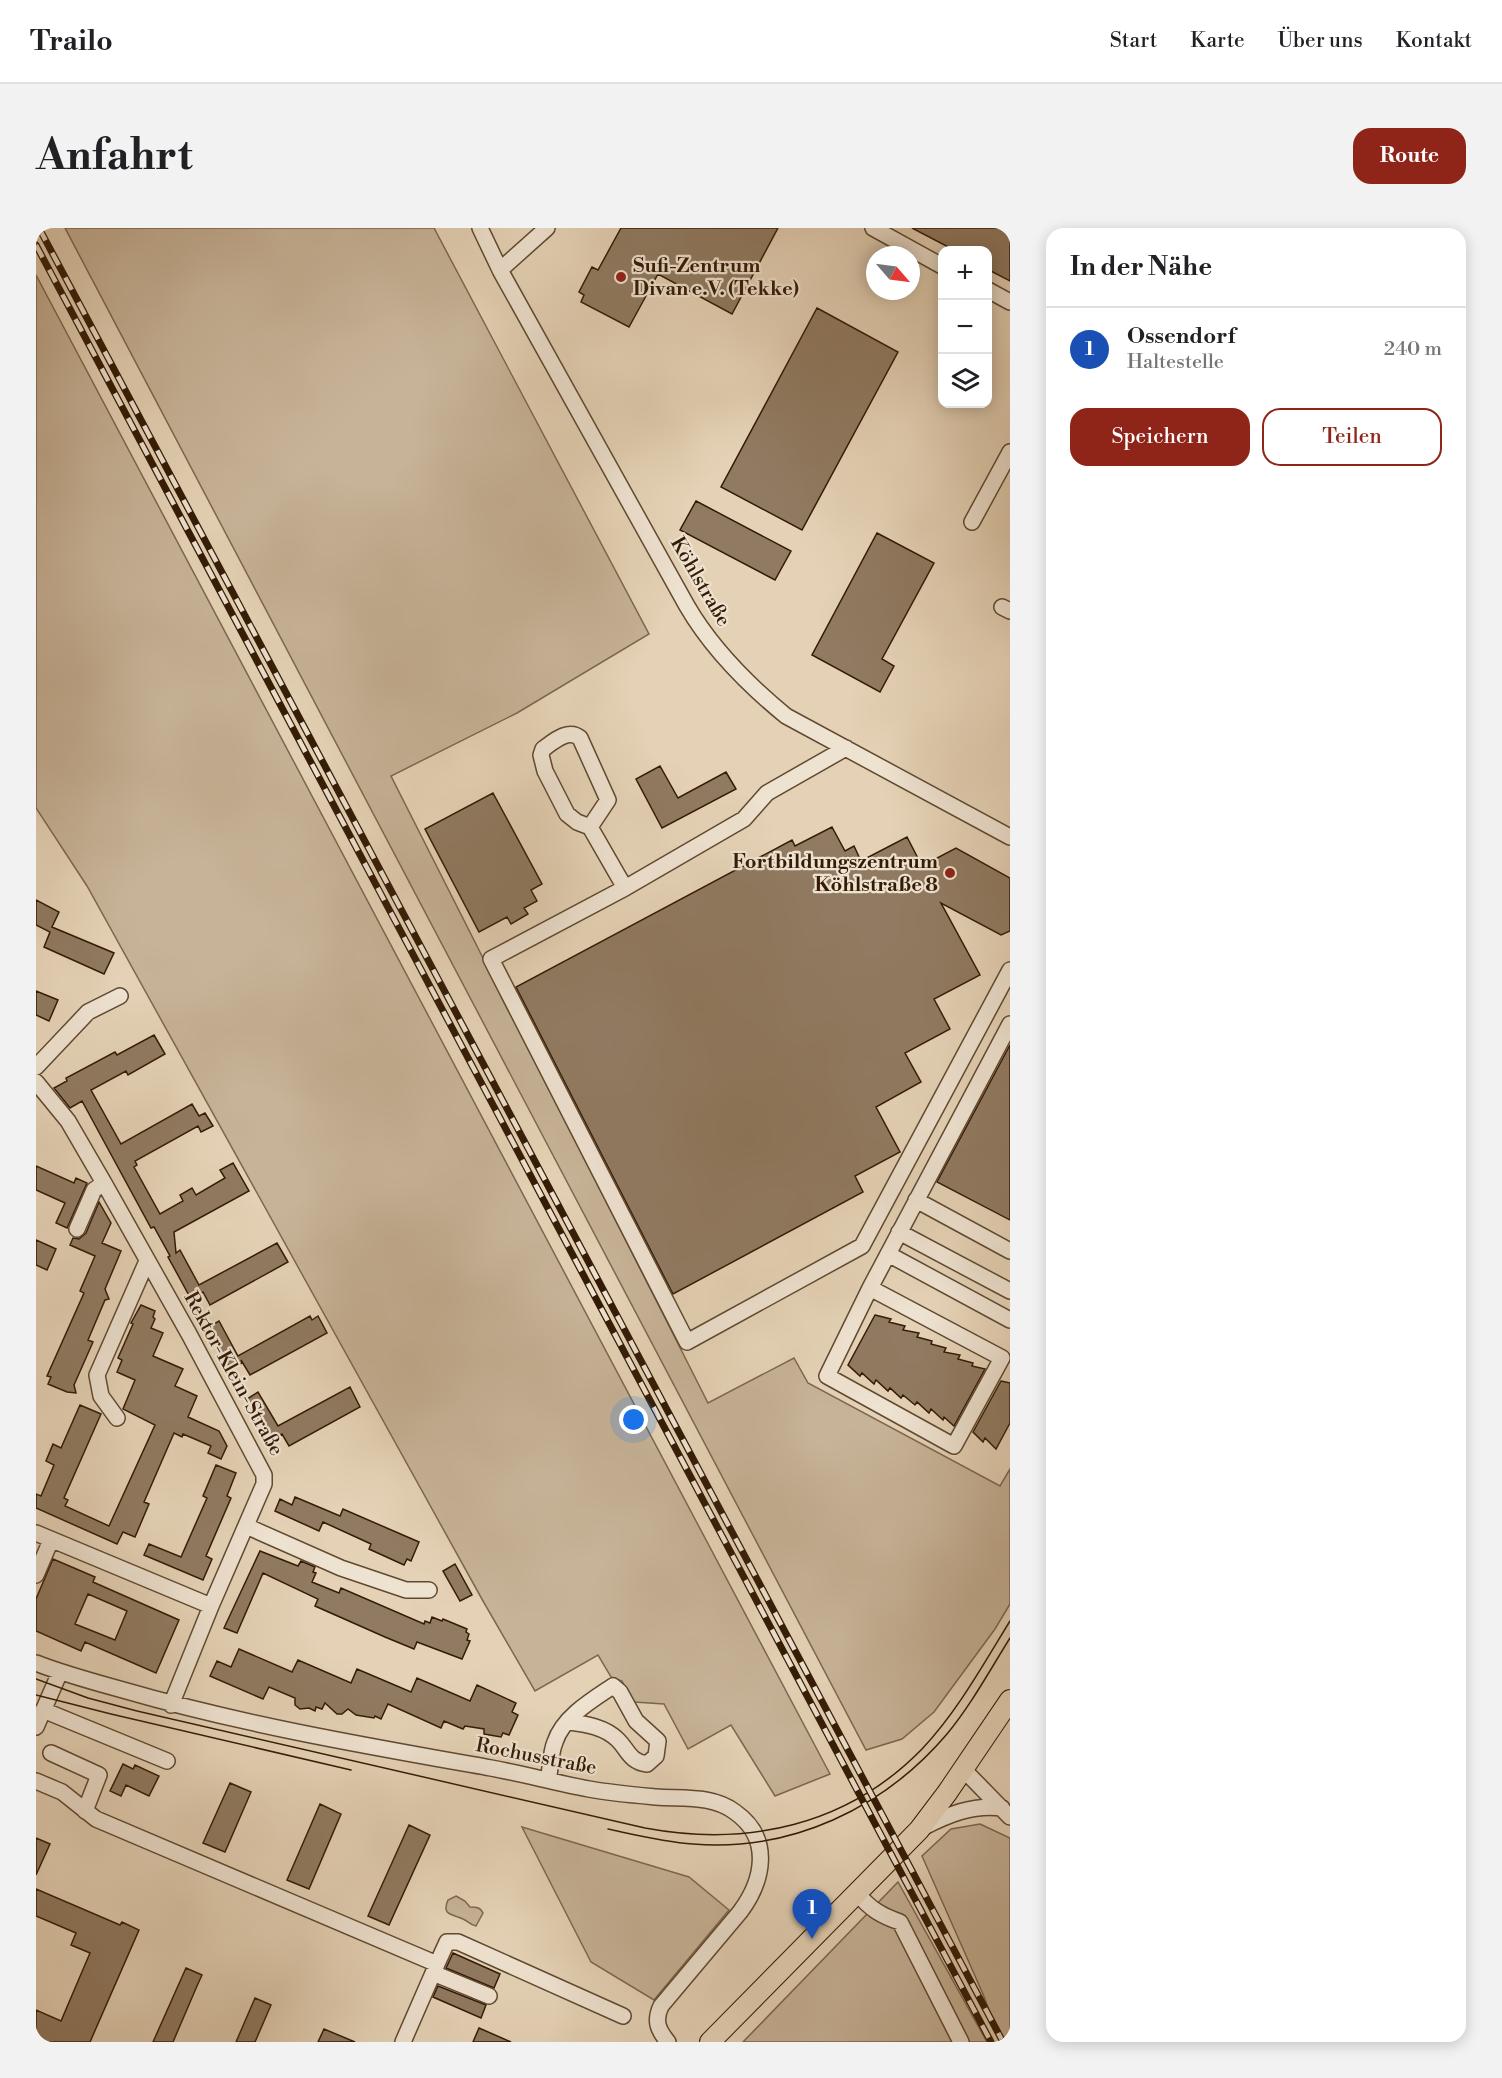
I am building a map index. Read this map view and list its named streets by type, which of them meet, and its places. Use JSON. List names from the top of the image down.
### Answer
{
  "streets": {
    "street": ["Köhlstraße", "Rektor-Klein-Straße", "Rochusstraße"]
  },
  "crossings": [
    ["Rektor-Klein-Straße", "Rochusstraße"]
  ],
  "places": ["Sufi-Zentrum Divan e.V. (Tekke)", "Fortbildungszentrum Köhlstraße 8"],
  "north": "bottom right",
  "page": {
    "header": "Trailo",
    "nav": [
      "Start",
      "Karte",
      "Über uns",
      "Kontakt"
    ],
    "buttons": [
      "Route",
      ["Speichern", "Teilen"]
    ],
    "title": "Anfahrt",
    "heading": "In der Nähe",
    "map_buttons": ["+", "−"],
    "list": [
      {
        "mark": "1",
        "name": "Ossendorf",
        "note": "Haltestelle",
        "value": "240 m"
      }
    ],
    "pins": "1"
  }
}
